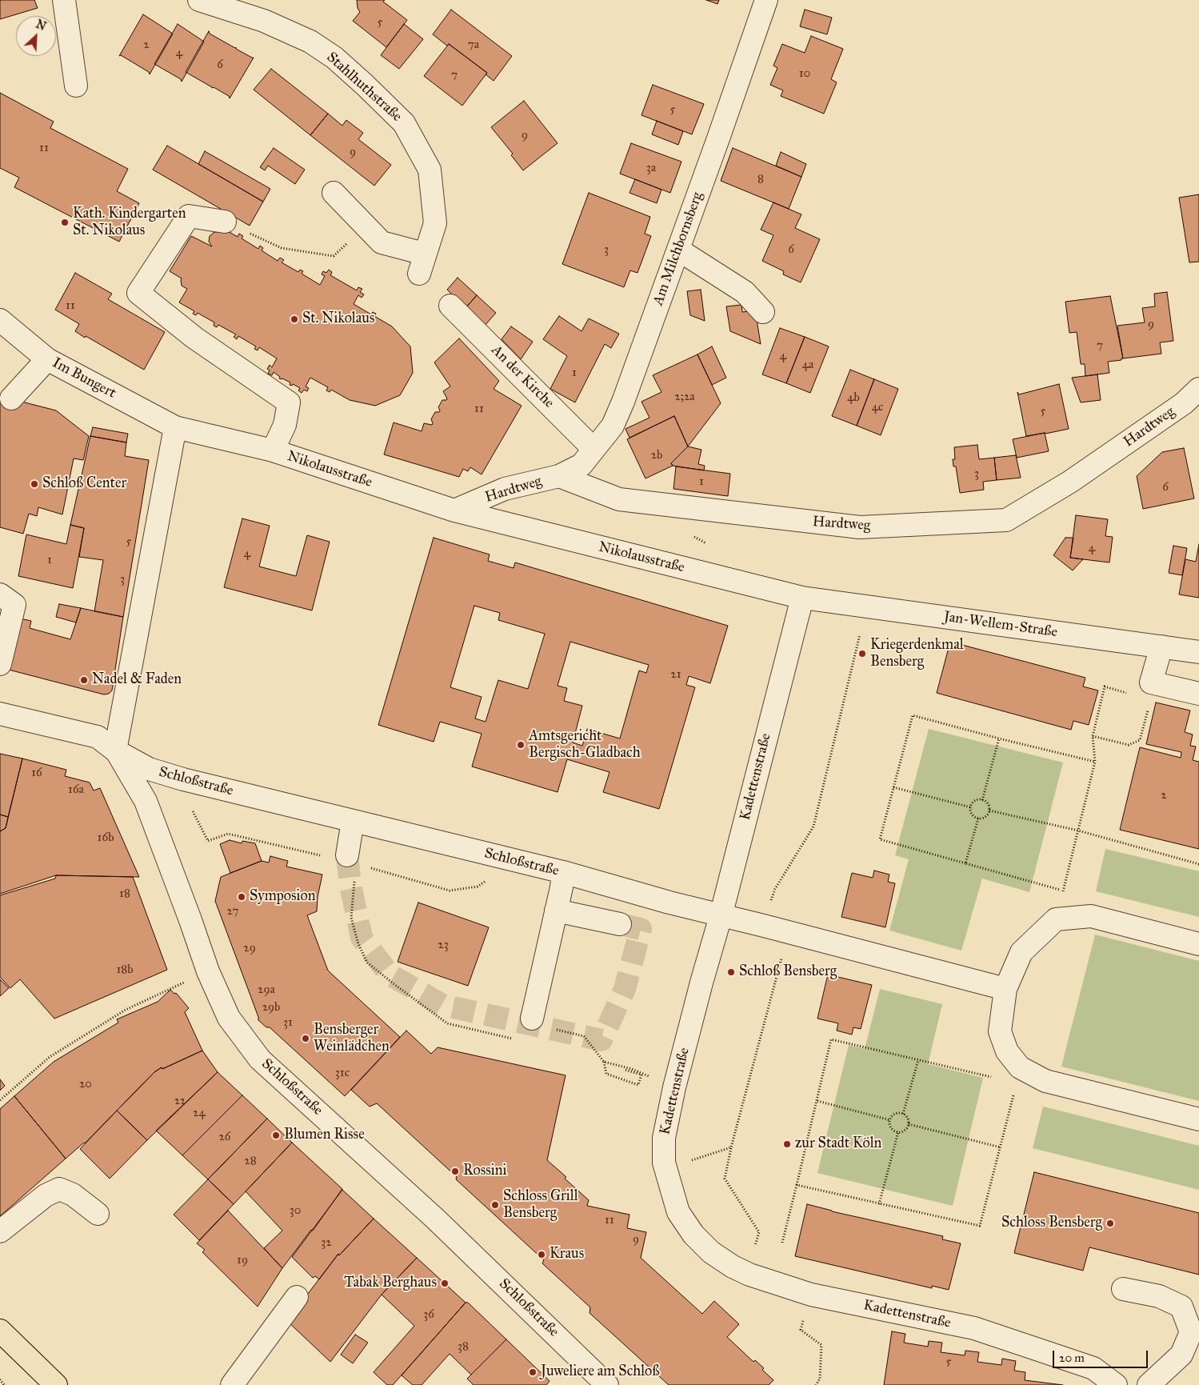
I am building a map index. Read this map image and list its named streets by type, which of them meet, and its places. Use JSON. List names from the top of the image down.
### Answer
{
  "streets": {
    "street": [
      "Stahlhuthstraße",
      "Am Milchbornsberg",
      "An der Kirche",
      "Im Bungert",
      "Hardtweg",
      "Nikolausstraße",
      "Jan-Wellem-Straße",
      "Kadettenstraße",
      "Schloßstraße"
    ]
  },
  "crossings": [
    ["Am Milchbornsberg", "An der Kirche"],
    ["Am Milchbornsberg", "Hardtweg"],
    ["Im Bungert", "Nikolausstraße"],
    ["Hardtweg", "Nikolausstraße"],
    ["Nikolausstraße", "Jan-Wellem-Straße"],
    ["Nikolausstraße", "Kadettenstraße"],
    ["Jan-Wellem-Straße", "Kadettenstraße"],
    ["Kadettenstraße", "Schloßstraße"]
  ],
  "places": [
    "Kath. Kindergarten St. Nikolaus",
    "St. Nikolaus",
    "Schloß Center",
    "Kriegerdenkmal Bensberg",
    "Nadel & Faden",
    "Amtsgericht Bergisch-Gladbach",
    "Symposion",
    "Schloß Bensberg",
    "Bensberger Weinlädchen",
    "Blumen Risse",
    "zur Stadt Köln",
    "Rossini",
    "Schloss Grill Bensberg",
    "Schloss Bensberg",
    "Kraus",
    "Tabak Berghaus",
    "Juweliere am Schloß"
  ],
  "house_numbers": [
    "5",
    "2",
    "7a",
    "4",
    "6",
    "10",
    "7",
    "5",
    "9",
    "11",
    "9",
    "3a",
    "8",
    "3",
    "6",
    "11",
    "9",
    "7",
    "4",
    "4a",
    "1",
    "2;2a",
    "4b",
    "4c",
    "11",
    "5",
    "2b",
    "3",
    "1",
    "6",
    "5",
    "4",
    "4",
    "1",
    "3",
    "21",
    "16",
    "16a",
    "2",
    "16b",
    "18",
    "27",
    "23",
    "29",
    "18b",
    "29a",
    "29b",
    "31",
    "31c",
    "20",
    "22",
    "24",
    "26",
    "28",
    "30",
    "11",
    "9",
    "32",
    "19",
    "36",
    "38",
    "5"
  ],
  "scale_bar": "20 m",
  "north": "top right"
}
